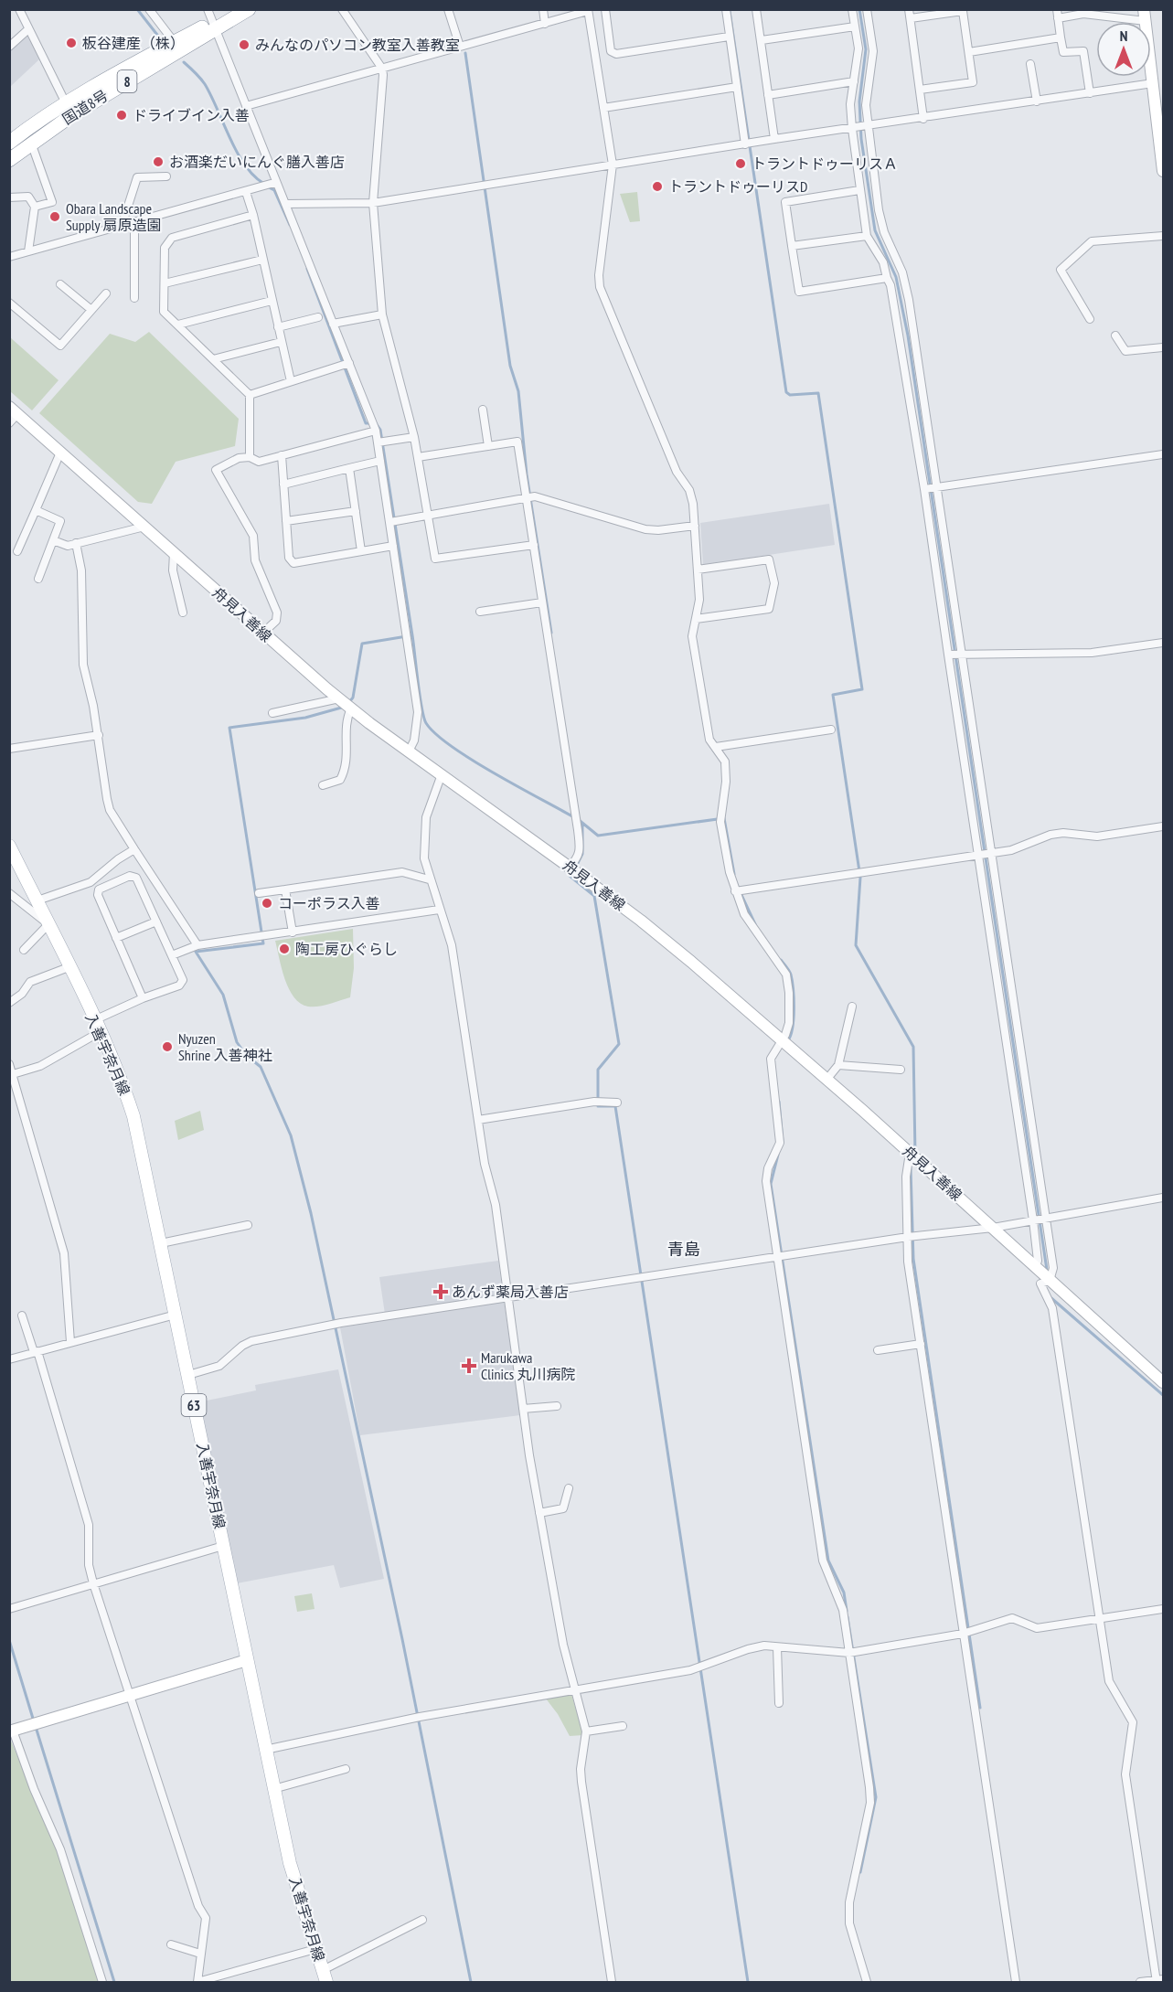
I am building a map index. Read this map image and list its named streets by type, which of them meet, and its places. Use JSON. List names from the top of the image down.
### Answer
{
  "streets": {
    "highway": ["8", "国道8号"],
    "main road": ["舟見入善線", "入善宇奈月線", "63"]
  },
  "districts": ["青島"],
  "places": {
    "other": [
      "板谷建産（株）",
      "みんなのパソコン教室入善教室",
      "ドライブイン入善",
      "お酒楽だいにんぐ膳入善店",
      "トラントドゥーリスＡ",
      "トラントドゥーリスD",
      "Obara Landscape Supply 扇原造園",
      "コーポラス入善",
      "陶工房ひぐらし",
      "Nyuzen Shrine 入善神社"
    ],
    "health": ["あんず薬局入善店", "Marukawa Clinics 丸川病院"]
  },
  "north": "top"
}
